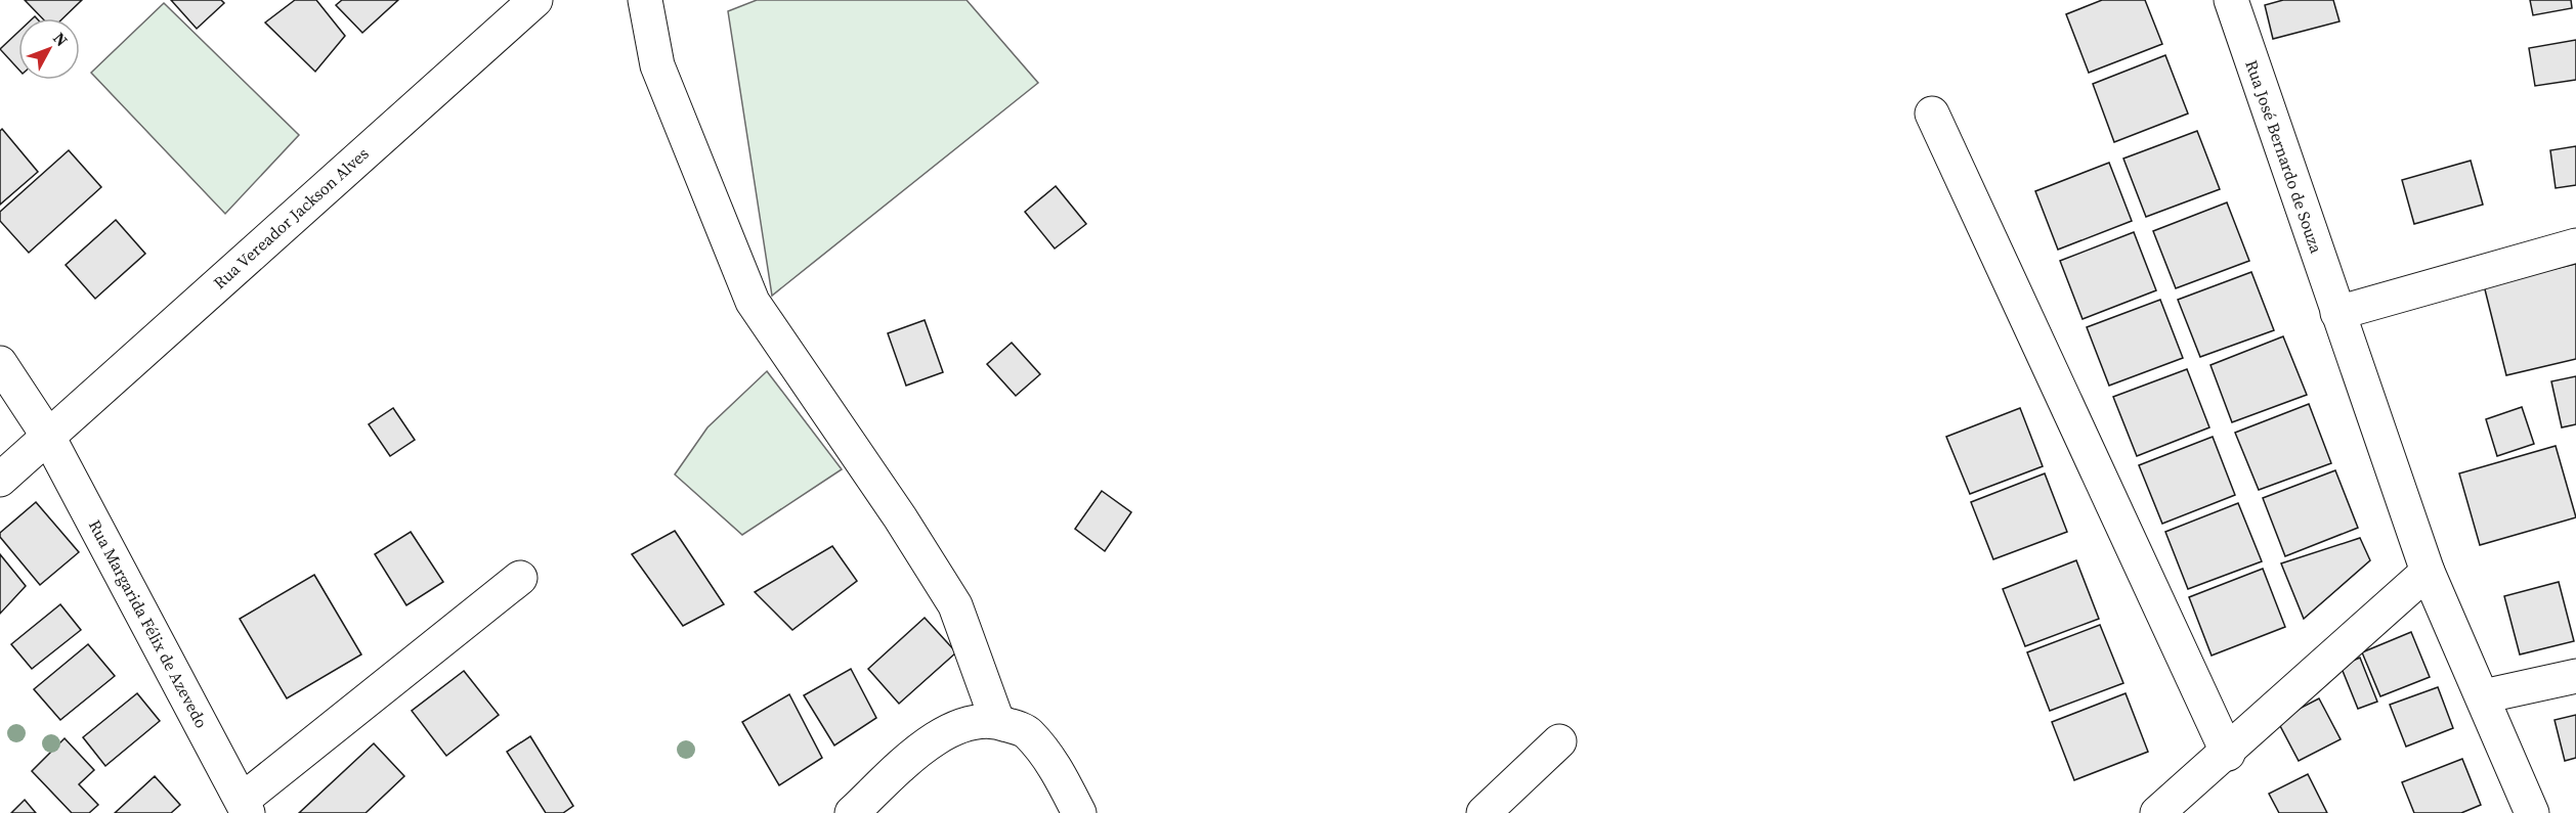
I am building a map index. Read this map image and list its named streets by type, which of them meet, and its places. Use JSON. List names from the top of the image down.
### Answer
{
  "streets": {
    "street": ["Rua José Bernardo de Souza", "Rua Vereador Jackson Alves", "Rua Margarida Félix de Azevedo"]
  },
  "crossings": [
    ["Rua Vereador Jackson Alves", "Rua Margarida Félix de Azevedo"]
  ],
  "north": "top right"
}
